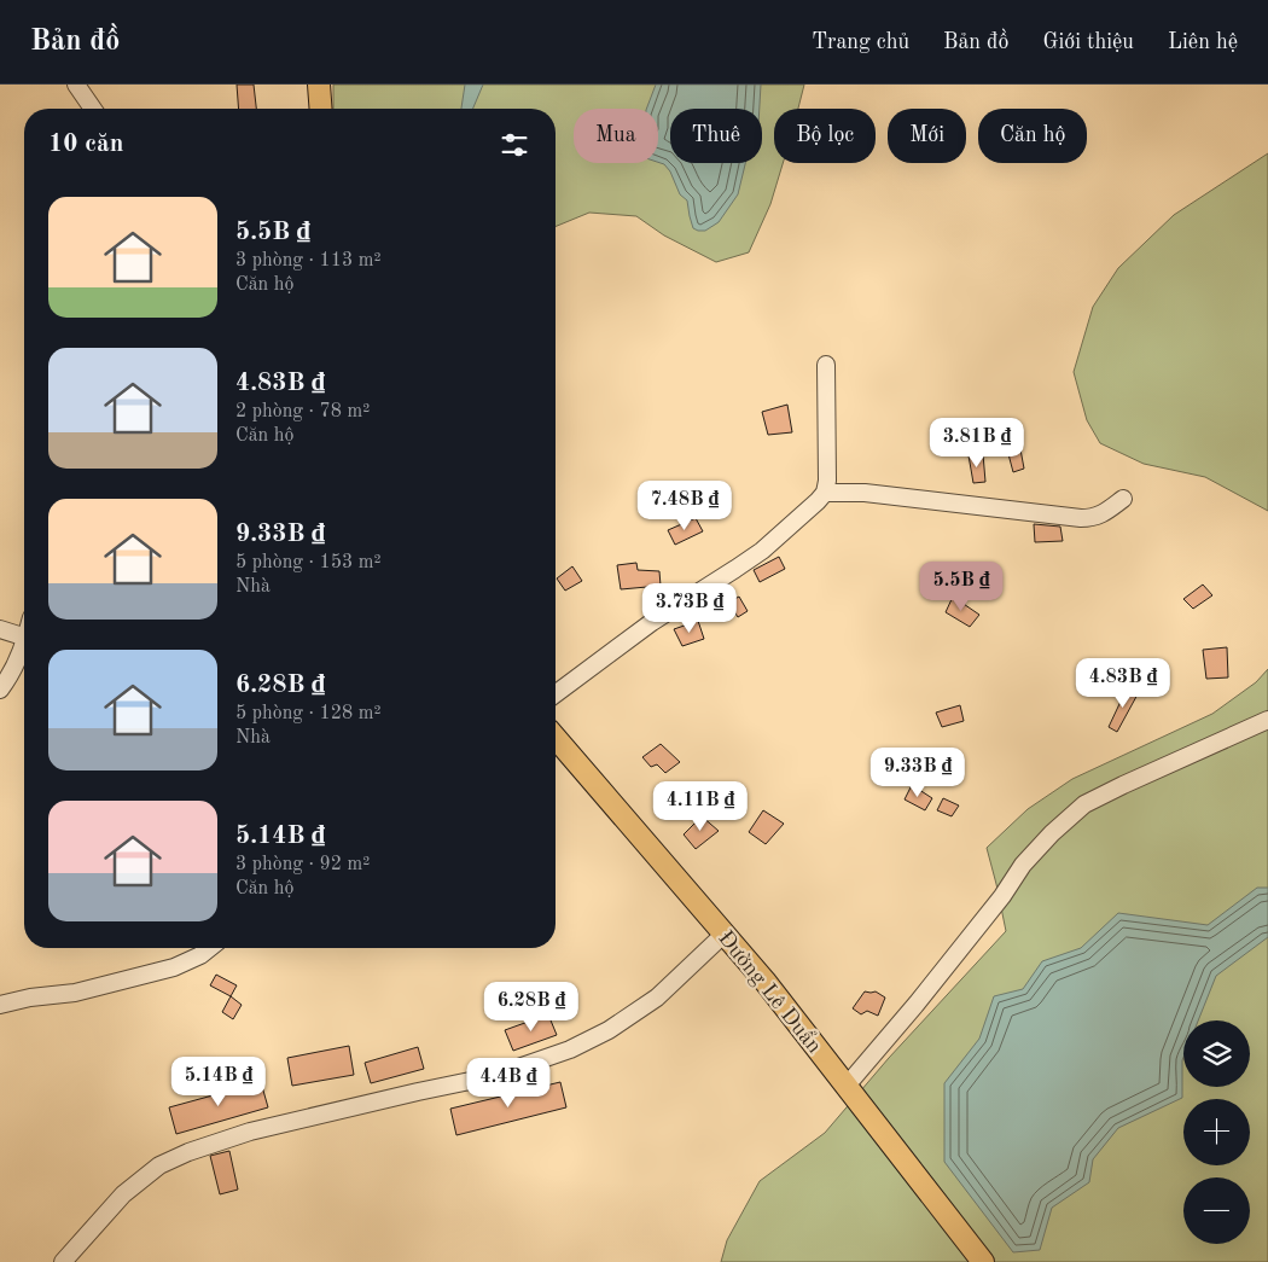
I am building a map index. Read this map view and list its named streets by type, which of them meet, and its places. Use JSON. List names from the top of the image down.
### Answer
{
  "streets": {
    "main road": ["Đường Lê Duẩn"]
  },
  "page": {
    "header": "Bản đồ",
    "nav": [
      "Trang chủ",
      "Bản đồ",
      "Giới thiệu",
      "Liên hệ"
    ],
    "chip": [
      "Mua",
      "Thuê",
      "Bộ lọc",
      "Mới",
      "Căn hộ"
    ],
    "heading": "10 căn",
    "list": [
      {
        "name": "5.5B ₫",
        "note": "3 phòng · 113 m² · Căn hộ"
      },
      {
        "name": "4.83B ₫",
        "note": "2 phòng · 78 m² · Căn hộ"
      },
      {
        "name": "9.33B ₫",
        "note": "5 phòng · 153 m² · Nhà"
      },
      {
        "name": "6.28B ₫",
        "note": "5 phòng · 128 m² · Nhà"
      },
      {
        "name": "5.14B ₫",
        "note": "3 phòng · 92 m² · Căn hộ"
      }
    ],
    "price": [
      "3.81B ₫",
      "7.48B ₫",
      "5.5B ₫",
      "3.73B ₫",
      "4.83B ₫",
      "9.33B ₫",
      "4.11B ₫",
      "6.28B ₫",
      "5.14B ₫",
      "4.4B ₫"
    ],
    "map_buttons": ["+", "−"]
  }
}
